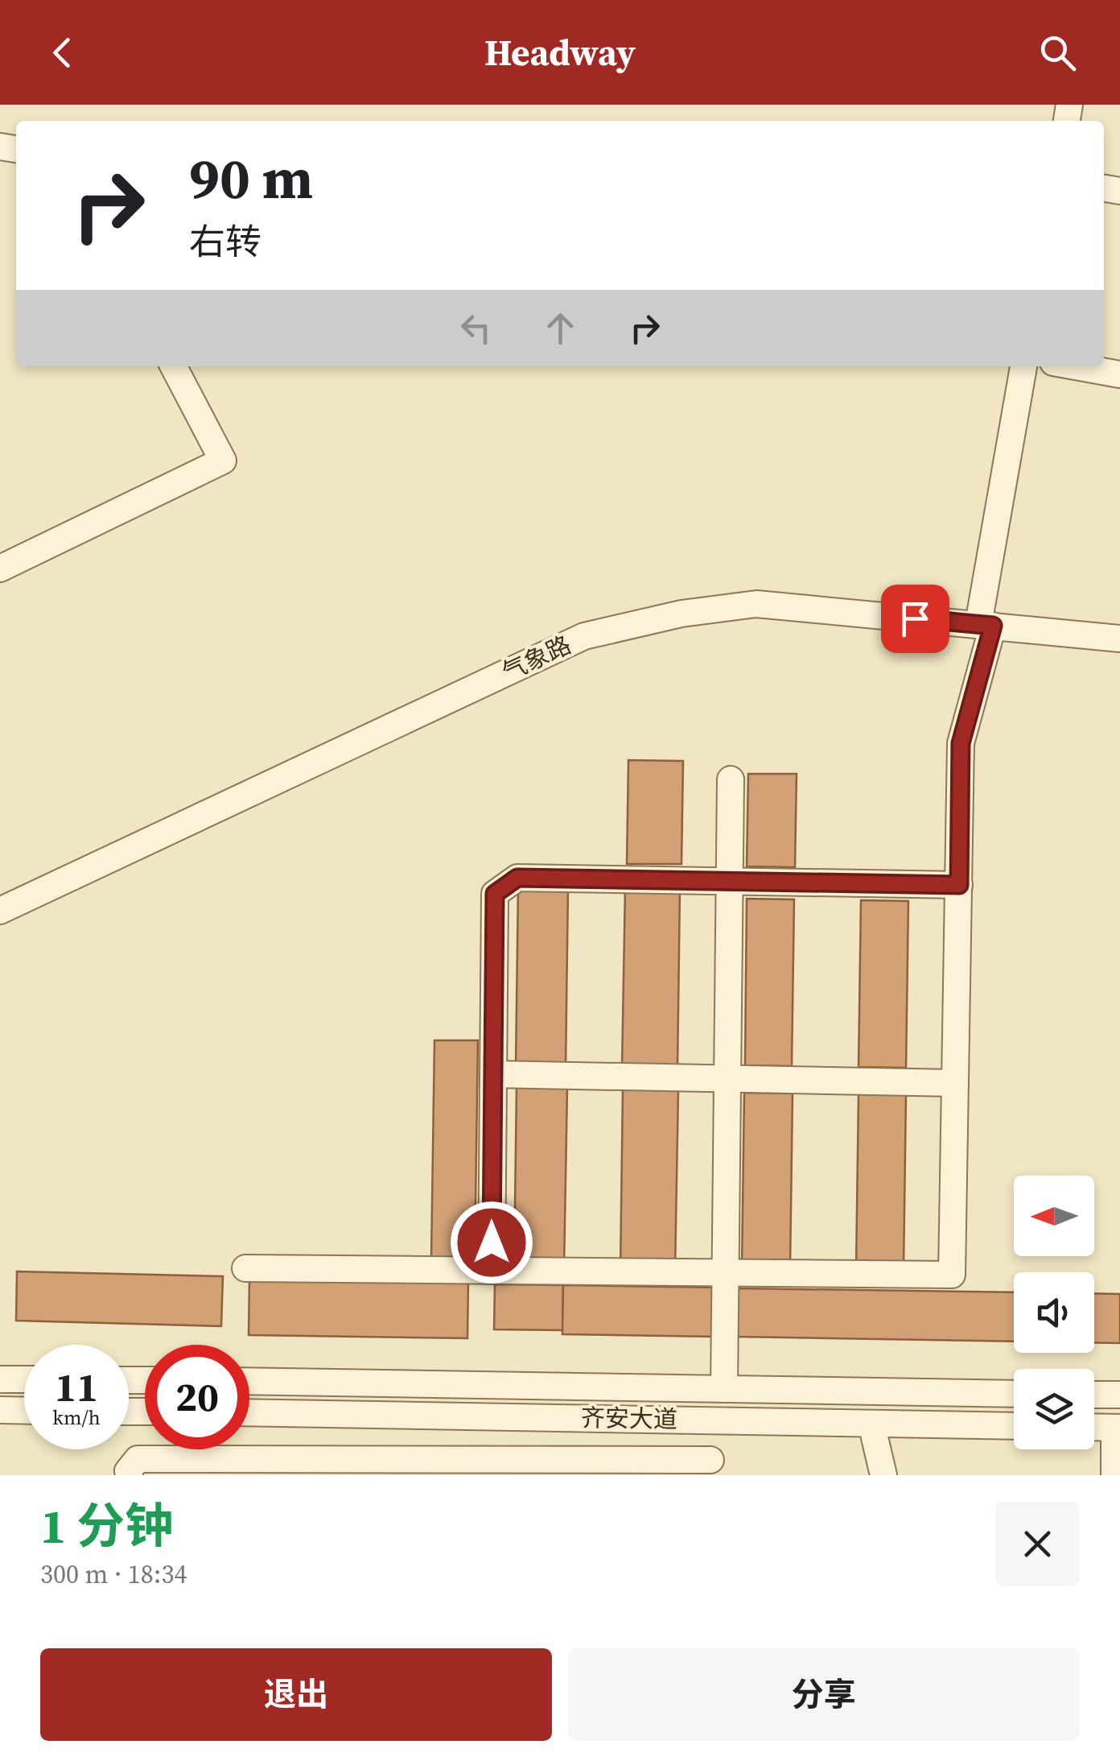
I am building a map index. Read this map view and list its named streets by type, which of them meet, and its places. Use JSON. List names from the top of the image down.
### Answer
{
  "streets": {
    "street": ["气象路", "齐安大道"]
  },
  "north": "left",
  "page": {
    "header": "Headway",
    "turn": ["90 m", "右转"],
    "speed": "11 km/h",
    "limit": "20",
    "heading": ["1 分钟", "300 m · 18:34"],
    "buttons": ["退出", "分享"]
  }
}
